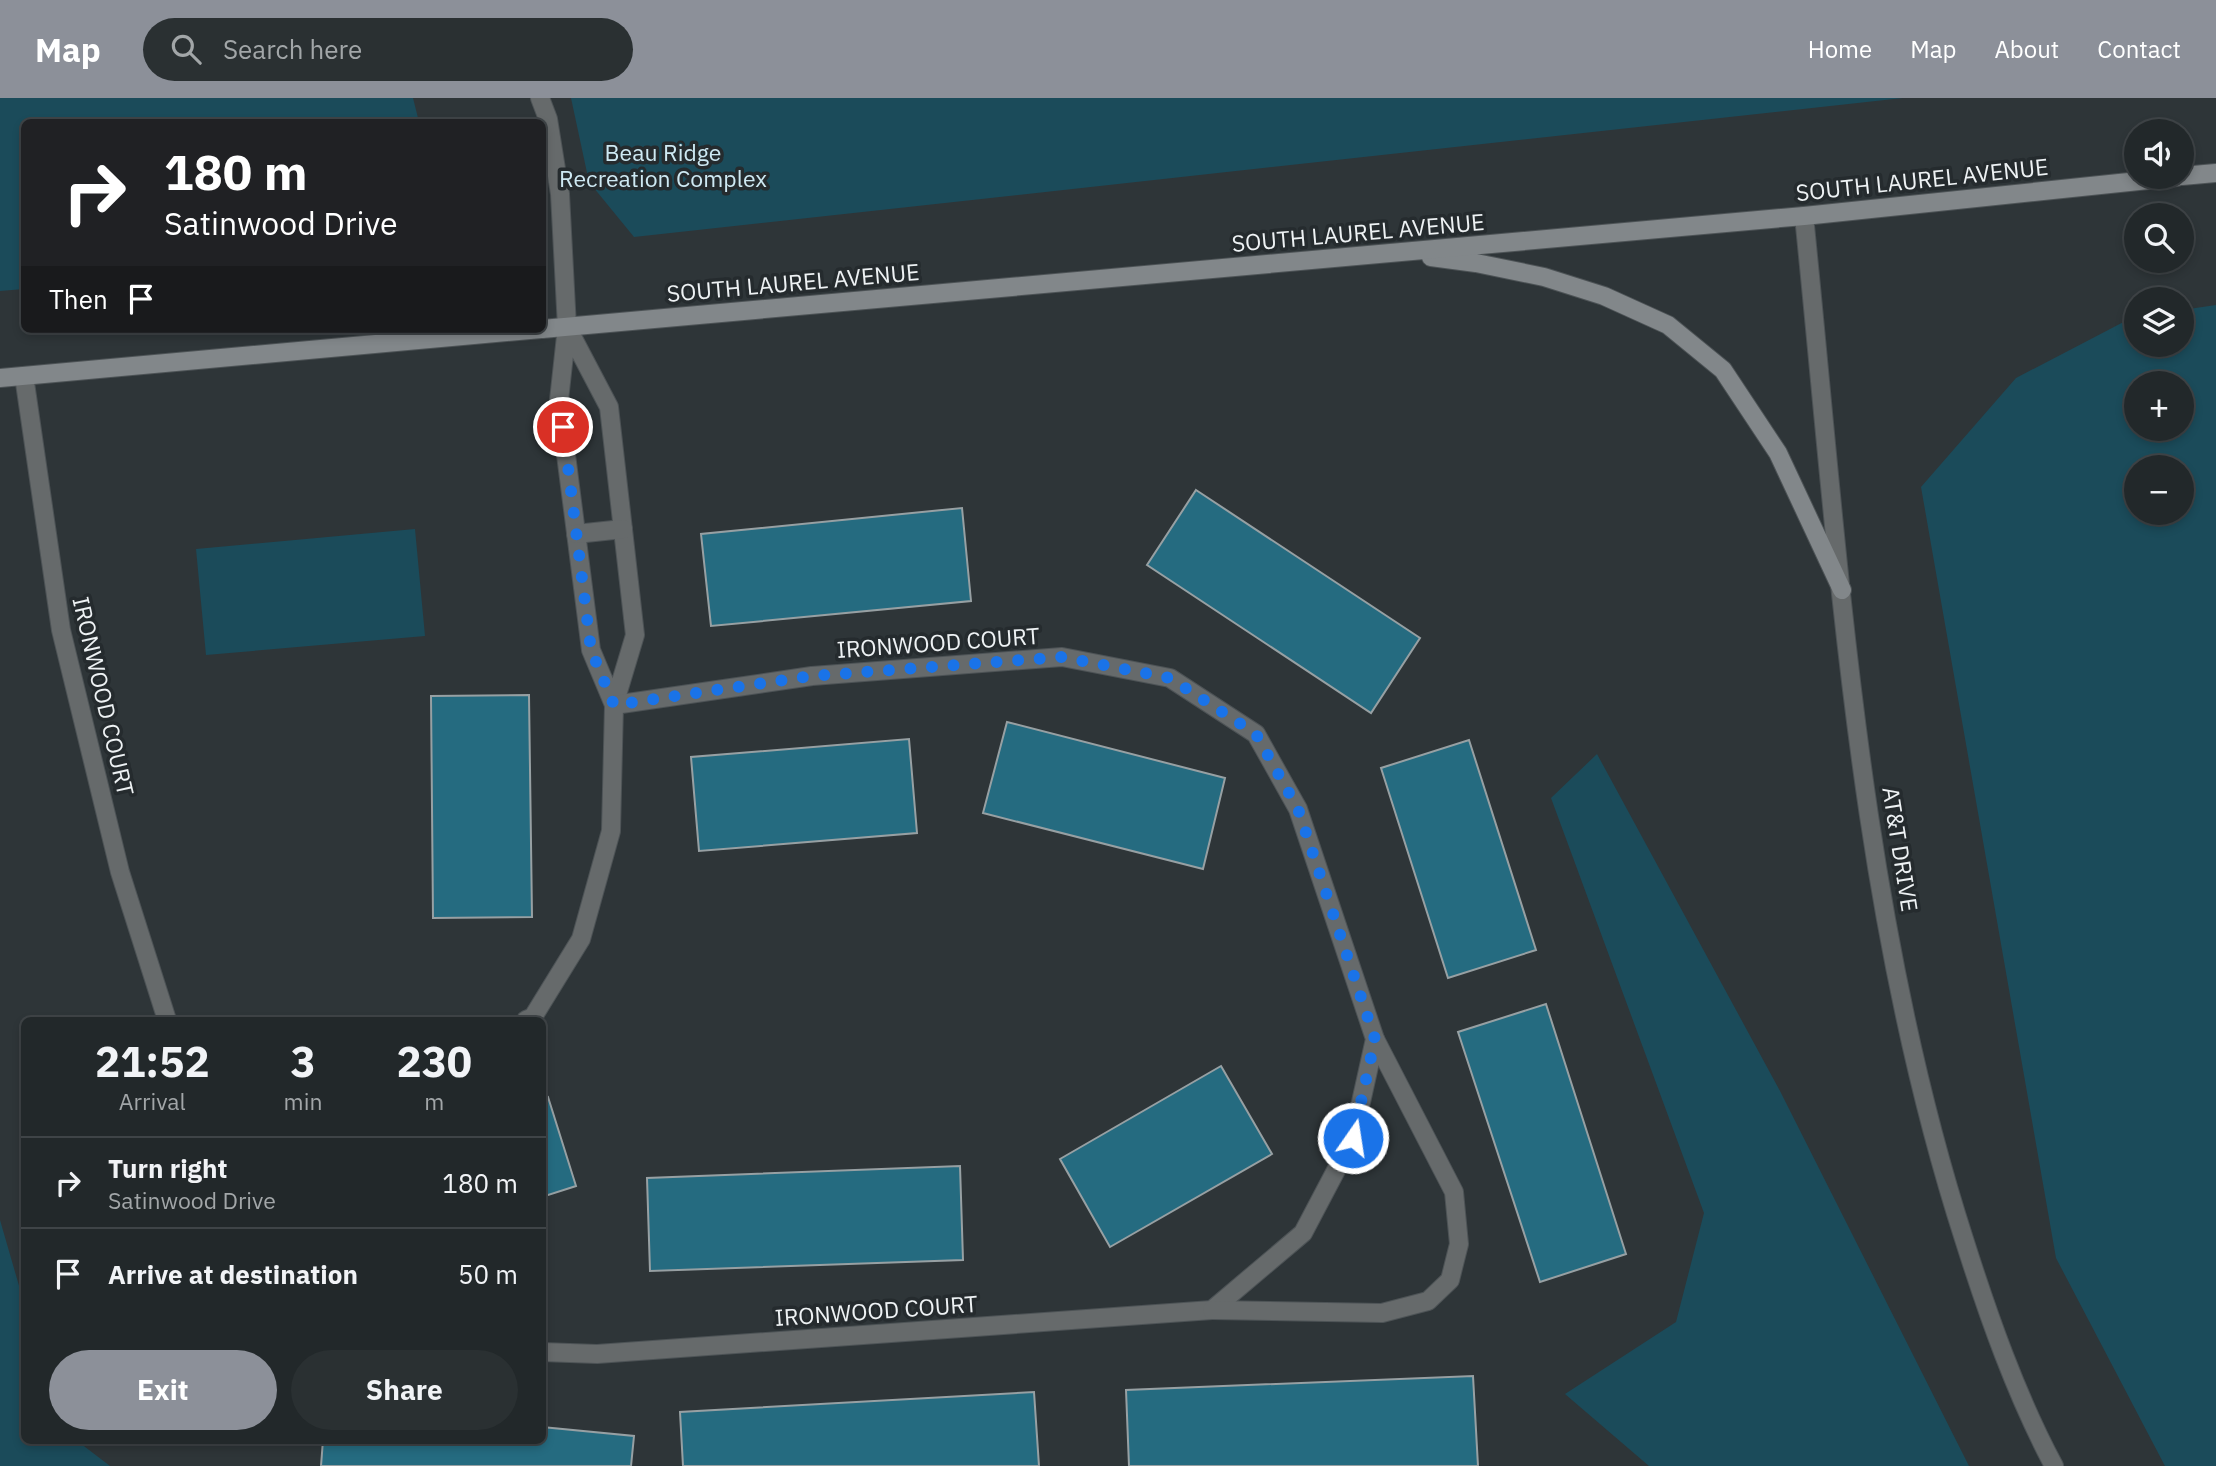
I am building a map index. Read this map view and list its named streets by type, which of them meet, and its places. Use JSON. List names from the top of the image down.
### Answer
{
  "streets": {
    "main road": ["SOUTH LAUREL AVENUE"],
    "street": ["IRONWOOD COURT", "AT&T DRIVE"]
  },
  "crossings": [
    ["SOUTH LAUREL AVENUE", "IRONWOOD COURT"],
    ["SOUTH LAUREL AVENUE", "AT&T DRIVE"]
  ],
  "parks": ["Beau Ridge Recreation Complex"],
  "page": {
    "header": "Map",
    "search": "Search here",
    "nav": [
      "Home",
      "Map",
      "About",
      "Contact"
    ],
    "map_buttons": ["+", "−"],
    "turn": ["180 m", "Satinwood Drive"],
    "then": "Then",
    "eta": [
      "21:52",
      "Arrival",
      "3",
      "min",
      "230",
      "m"
    ],
    "list": [
      {
        "name": "Turn right",
        "note": "Satinwood Drive",
        "value": "180 m"
      },
      {
        "name": "Arrive at destination",
        "value": "50 m"
      }
    ],
    "buttons": ["Exit", "Share"]
  }
}
